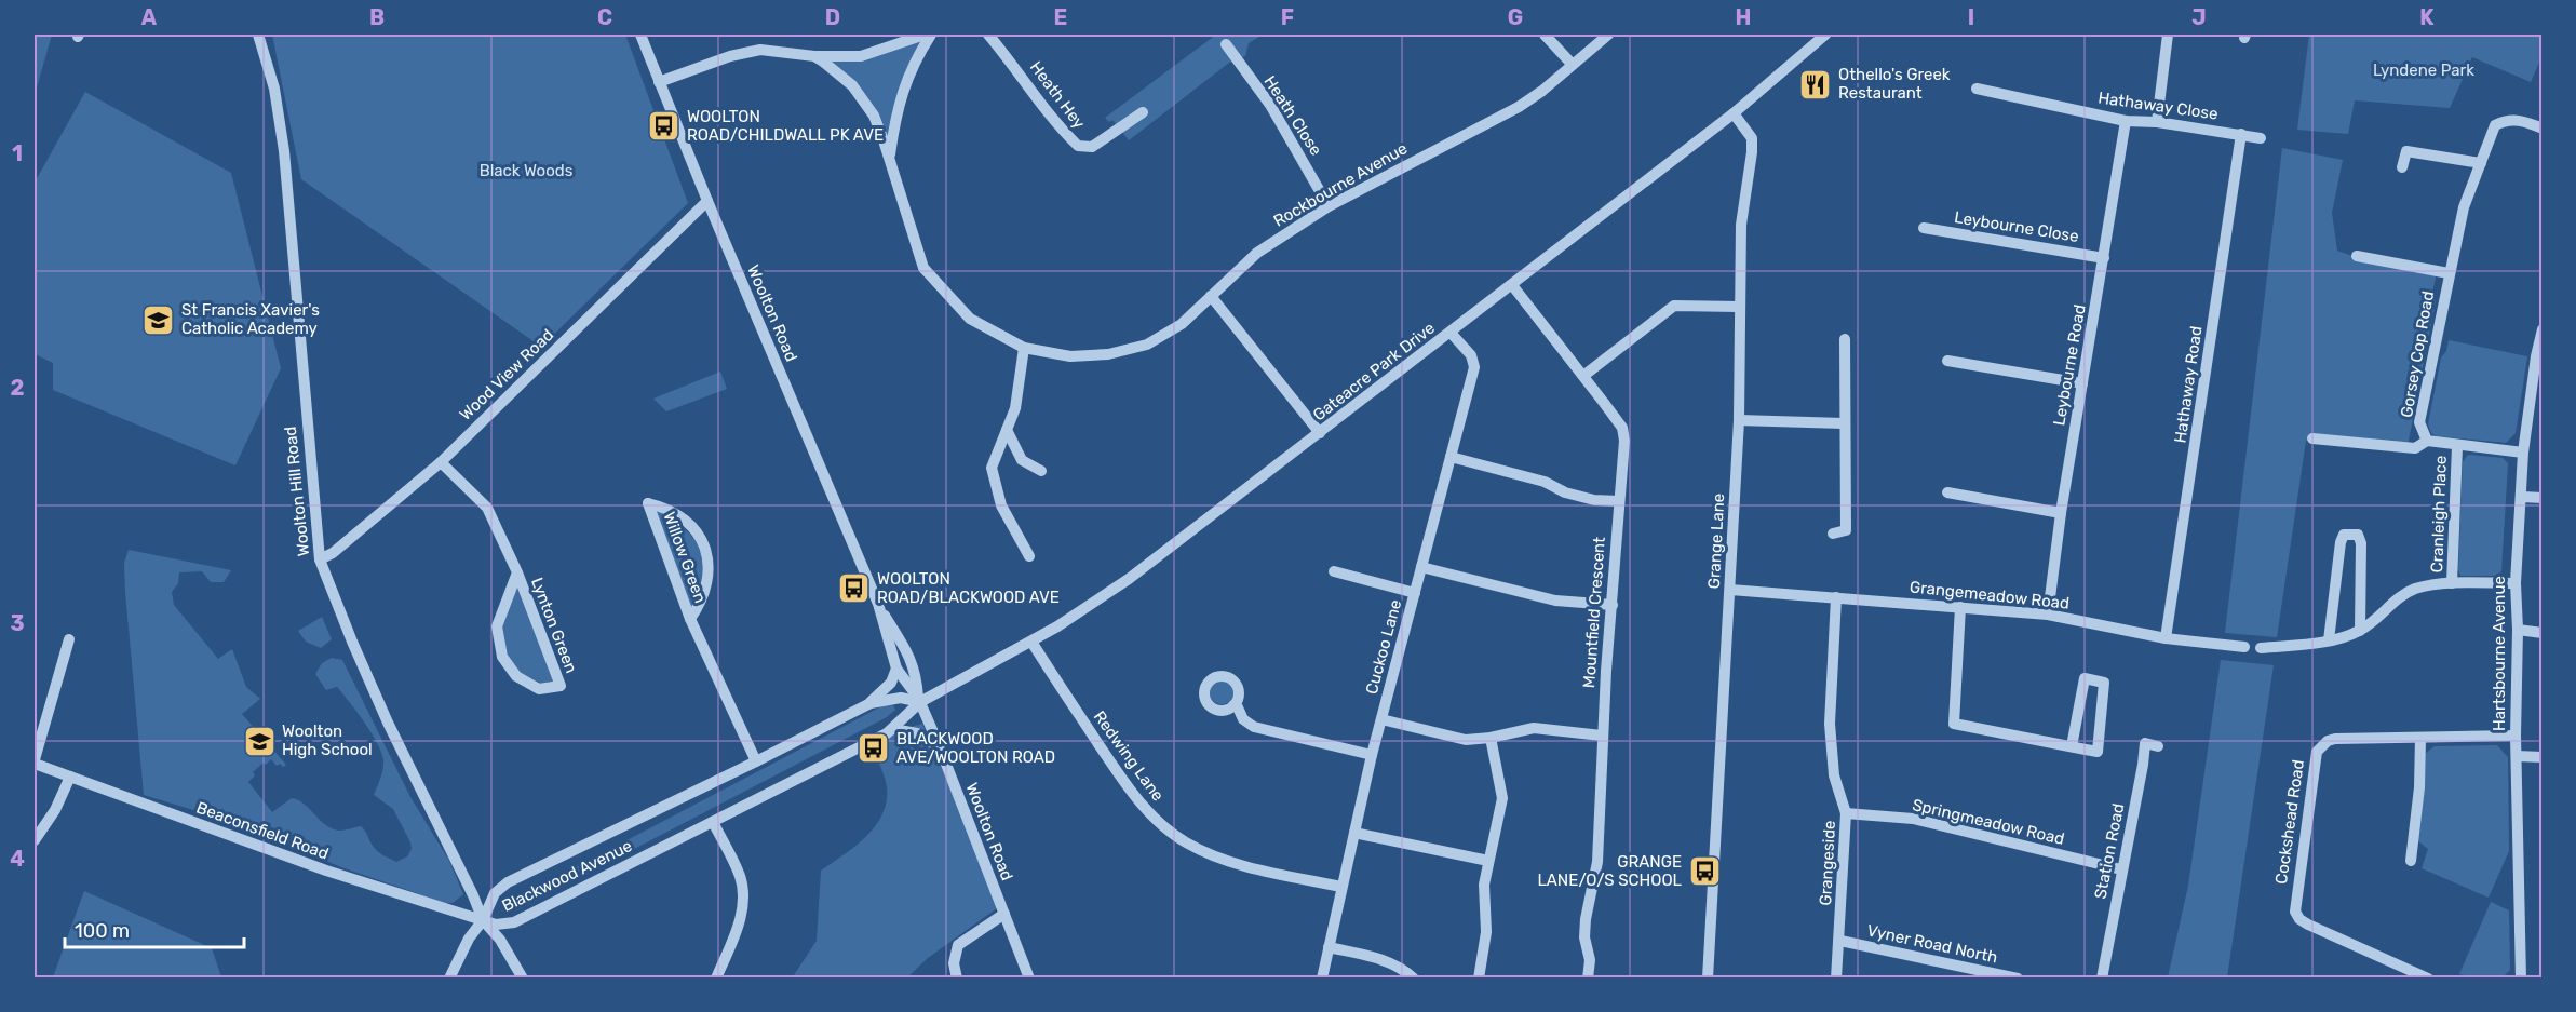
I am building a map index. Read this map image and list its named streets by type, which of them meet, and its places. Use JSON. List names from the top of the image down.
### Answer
{
  "streets": {
    "street": [
      "Heath Hey",
      "Hathaway Close",
      "Heath Close",
      "Rockbourne Avenue",
      "Leybourne Close",
      "Woolton Road",
      "Gorsey Cop Road",
      "Leybourne Road",
      "Gateacre Park Drive",
      "Wood View Road",
      "Hathaway Road",
      "Woolton Hill Road",
      "Cranleigh Place",
      "Grange Lane",
      "Willow Green",
      "Grangemeadow Road",
      "Mountfield Crescent",
      "Lynton Green",
      "Cuckoo Lane",
      "Hartsbourne Avenue",
      "Redwing Lane",
      "Springmeadow Road",
      "Cockshead Road",
      "Beaconsfield Road",
      "Station Road",
      "Grangeside",
      "Blackwood Avenue",
      "Vyner Road North"
    ]
  },
  "crossings": [
    ["Hathaway Close", "Leybourne Road"],
    ["Hathaway Close", "Hathaway Road"],
    ["Heath Close", "Rockbourne Avenue"],
    ["Rockbourne Avenue", "Woolton Road"],
    ["Leybourne Close", "Leybourne Road"],
    ["Woolton Road", "Gateacre Park Drive"],
    ["Woolton Road", "Wood View Road"],
    ["Woolton Road", "Blackwood Avenue"],
    ["Leybourne Road", "Grangemeadow Road"],
    ["Gateacre Park Drive", "Grange Lane"],
    ["Gateacre Park Drive", "Mountfield Crescent"],
    ["Gateacre Park Drive", "Cuckoo Lane"],
    ["Gateacre Park Drive", "Redwing Lane"],
    ["Gateacre Park Drive", "Blackwood Avenue"],
    ["Wood View Road", "Woolton Hill Road"],
    ["Wood View Road", "Lynton Green"],
    ["Hathaway Road", "Grangemeadow Road"],
    ["Woolton Hill Road", "Beaconsfield Road"],
    ["Woolton Hill Road", "Blackwood Avenue"],
    ["Grange Lane", "Grangemeadow Road"],
    ["Willow Green", "Blackwood Avenue"],
    ["Grangemeadow Road", "Grangeside"],
    ["Cuckoo Lane", "Redwing Lane"],
    ["Hartsbourne Avenue", "Cockshead Road"],
    ["Springmeadow Road", "Station Road"],
    ["Springmeadow Road", "Grangeside"],
    ["Beaconsfield Road", "Blackwood Avenue"],
    ["Grangeside", "Vyner Road North"]
  ],
  "parks": ["Lyndene Park", "Black Woods"],
  "places": {
    "restaurant": ["Othello's Greek Restaurant"],
    "bus stop": [
      "WOOLTON ROAD/CHILDWALL PK AVE",
      "WOOLTON ROAD/BLACKWOOD AVE",
      "BLACKWOOD AVE/WOOLTON ROAD",
      "GRANGE LANE/O/S SCHOOL"
    ],
    "school or university": ["St Francis Xavier's Catholic Academy", "Woolton High School"]
  },
  "scale_bar": "100 m",
  "grid": {
    "columns": [
      "A",
      "B",
      "C",
      "D",
      "E",
      "F",
      "G",
      "H",
      "I",
      "J",
      "K"
    ],
    "rows": [
      "1",
      "2",
      "3",
      "4"
    ]
  }
}
